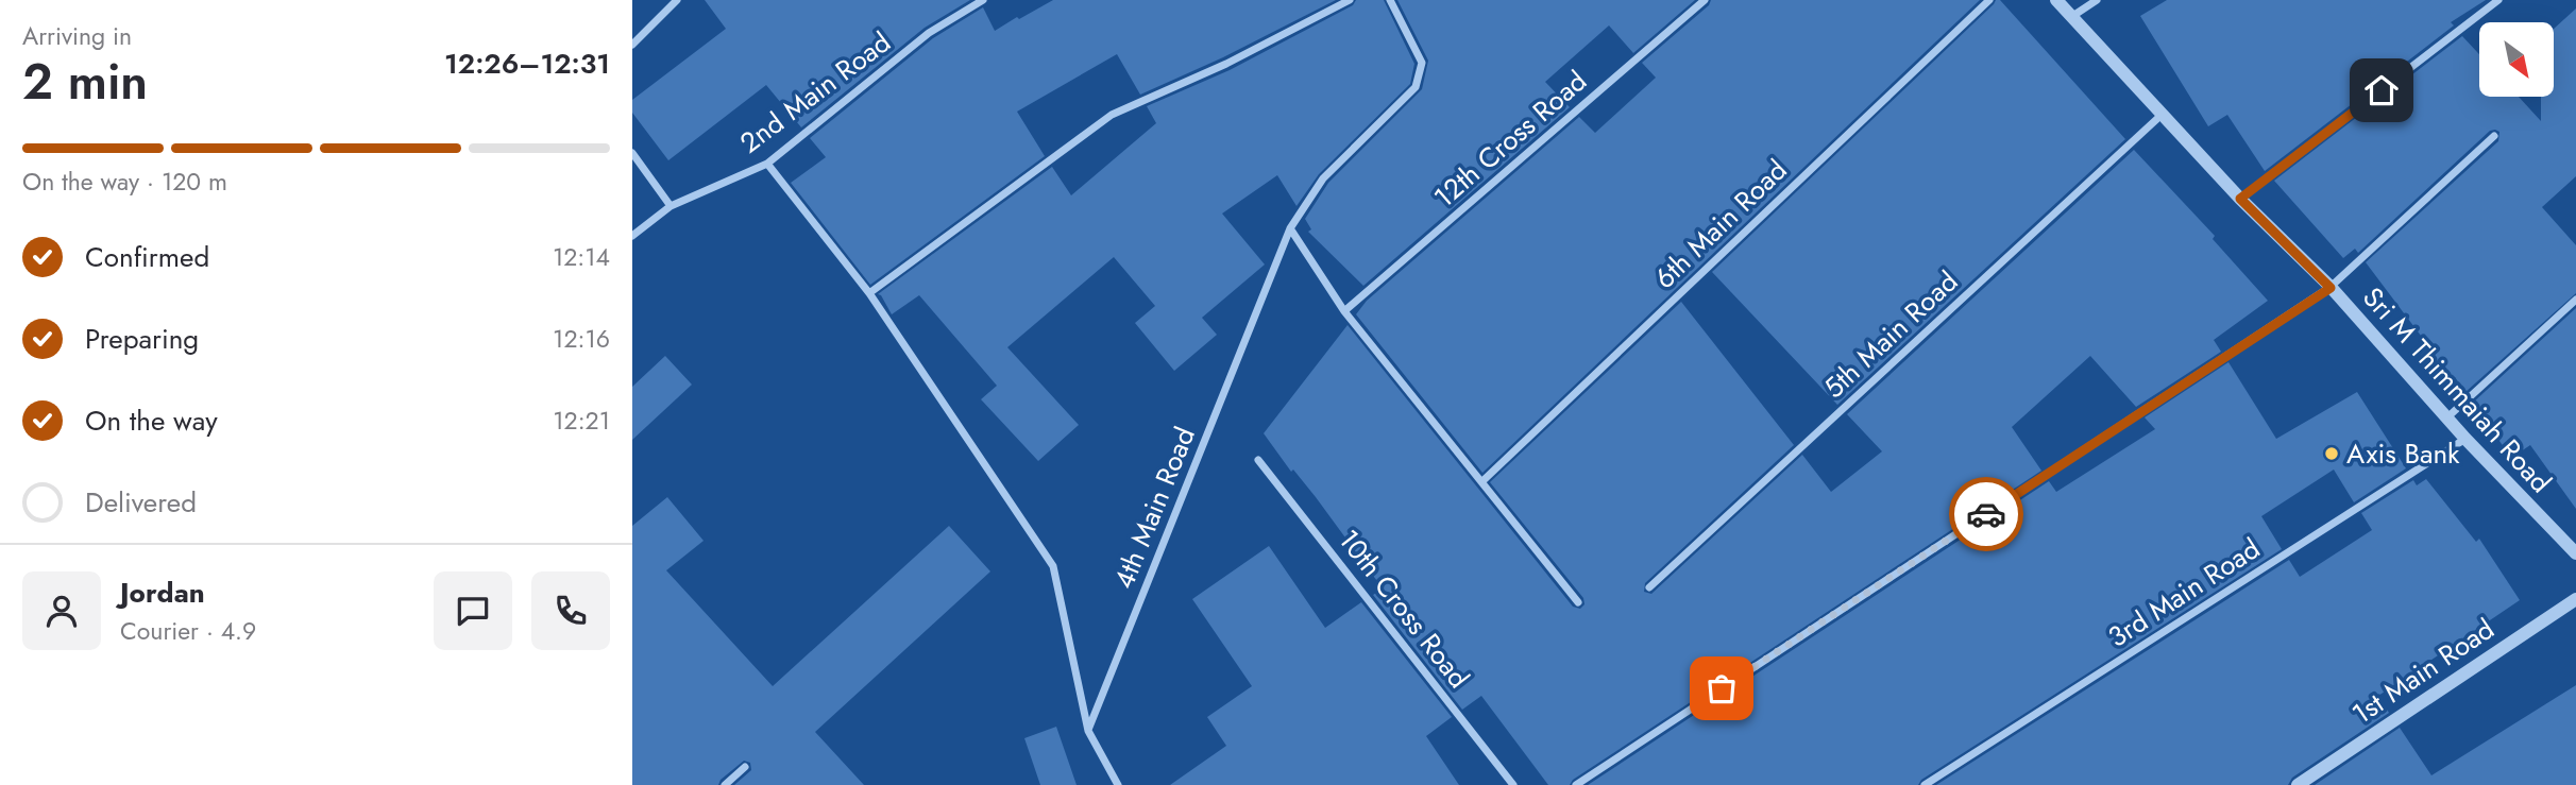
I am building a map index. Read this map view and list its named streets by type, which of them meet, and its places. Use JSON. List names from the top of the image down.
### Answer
{
  "streets": {
    "street": [
      "2nd Main Road",
      "12th Cross Road",
      "6th Main Road",
      "5th Main Road",
      "Sri M Thimmaiah Road",
      "4th Main Road",
      "3rd Main Road",
      "10th Cross Road",
      "1st Main Road"
    ]
  },
  "crossings": [
    ["5th Main Road", "Sri M Thimmaiah Road"],
    ["Sri M Thimmaiah Road", "3rd Main Road"]
  ],
  "places": ["Axis Bank"],
  "north": "bottom right",
  "page": {
    "heading": ["2 min", "Arriving in", "12:26–12:31"],
    "panel": ["Jordan", "Courier · 4.9"],
    "bar": "On the way · 120 m",
    "list": [
      ["Confirmed", "12:14"],
      ["Preparing", "12:16"],
      ["On the way", "12:21"],
      "Delivered"
    ]
  }
}
